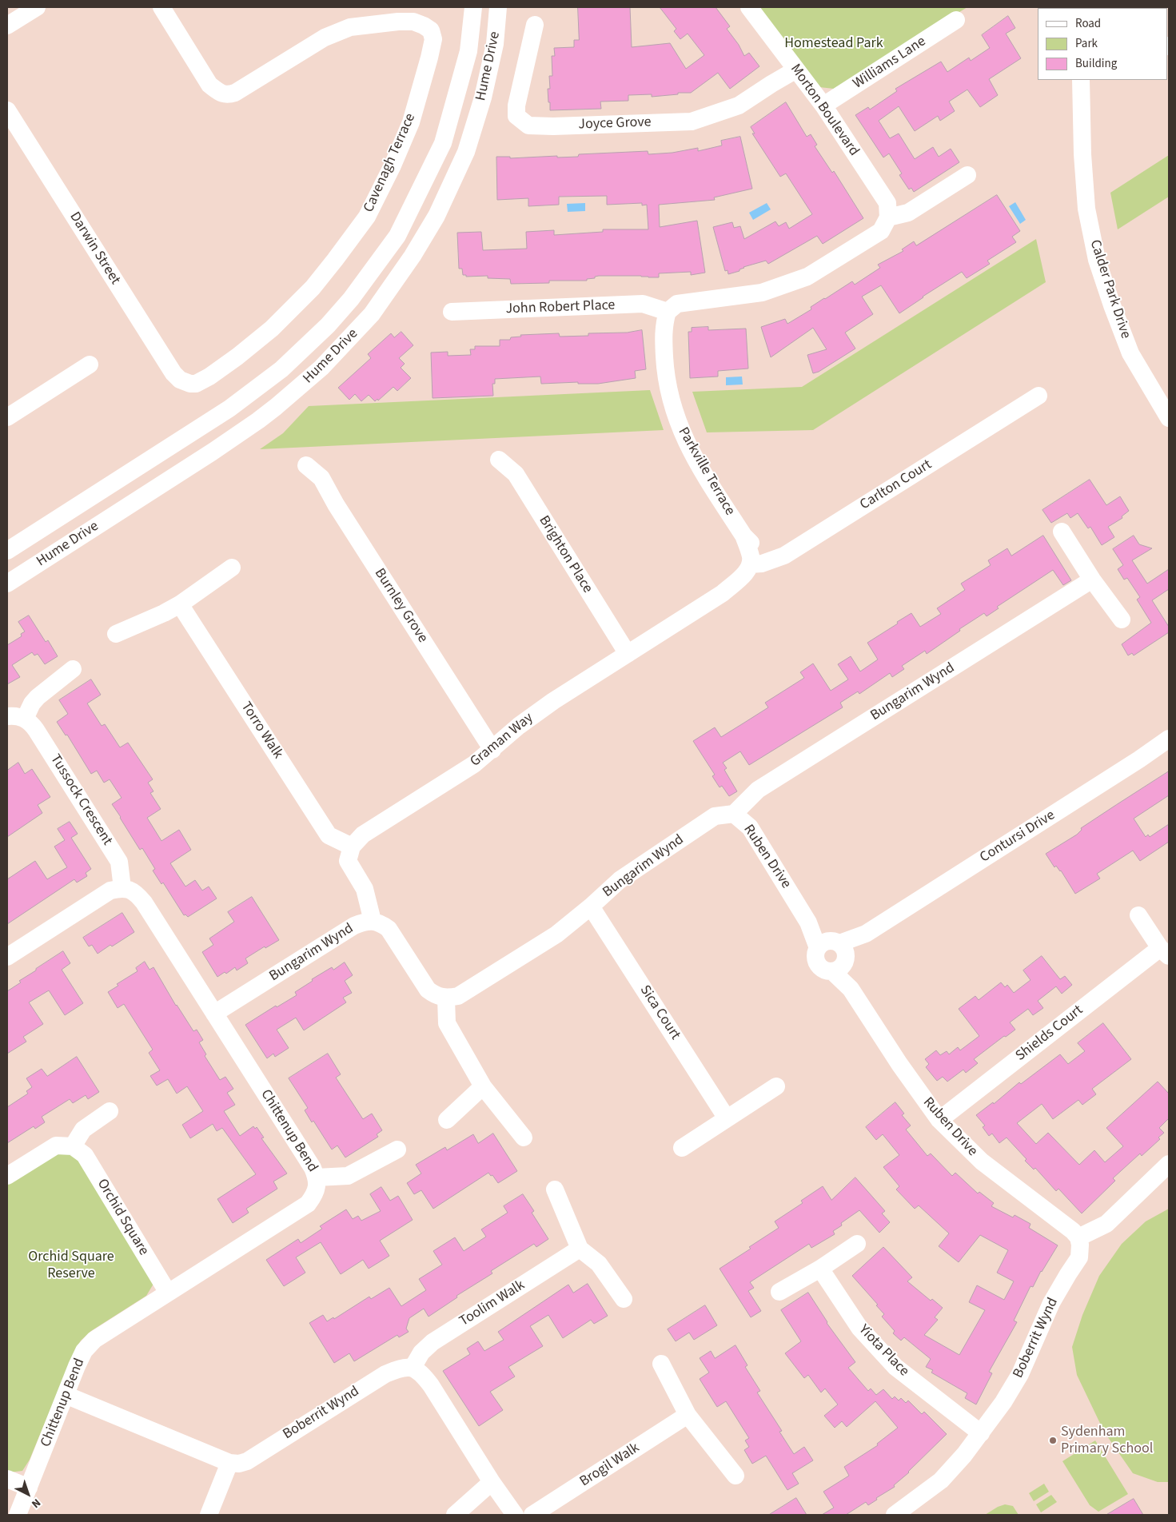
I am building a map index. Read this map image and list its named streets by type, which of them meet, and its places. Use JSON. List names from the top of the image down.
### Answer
{
  "streets": {
    "street": [
      "Williams Lane",
      "Hume Drive",
      "Morton Boulevard",
      "Joyce Grove",
      "Cavenagh Terrace",
      "Darwin Street",
      "Calder Park Drive",
      "John Robert Place",
      "Parkville Terrace",
      "Carlton Court",
      "Brighton Place",
      "Burnley Grove",
      "Bungarim Wynd",
      "Torro Walk",
      "Graman Way",
      "Tussock Crescent",
      "Contursi Drive",
      "Ruben Drive",
      "Sica Court",
      "Shields Court",
      "Chittenup Bend",
      "Orchid Square",
      "Toolim Walk",
      "Boberrit Wynd",
      "Yiota Place",
      "Brogil Walk"
    ]
  },
  "crossings": [
    ["Williams Lane", "Morton Boulevard"],
    ["Morton Boulevard", "Joyce Grove"],
    ["Cavenagh Terrace", "Darwin Street"],
    ["John Robert Place", "Parkville Terrace"],
    ["Parkville Terrace", "Carlton Court"],
    ["Parkville Terrace", "Graman Way"],
    ["Carlton Court", "Graman Way"],
    ["Brighton Place", "Graman Way"],
    ["Burnley Grove", "Graman Way"],
    ["Bungarim Wynd", "Ruben Drive"],
    ["Bungarim Wynd", "Sica Court"],
    ["Bungarim Wynd", "Chittenup Bend"],
    ["Torro Walk", "Graman Way"],
    ["Tussock Crescent", "Chittenup Bend"],
    ["Contursi Drive", "Ruben Drive"],
    ["Ruben Drive", "Shields Court"],
    ["Ruben Drive", "Boberrit Wynd"],
    ["Chittenup Bend", "Orchid Square"],
    ["Chittenup Bend", "Boberrit Wynd"],
    ["Toolim Walk", "Boberrit Wynd"],
    ["Boberrit Wynd", "Yiota Place"]
  ],
  "parks": ["Homestead Park", "Orchid Square Reserve"],
  "places": ["Sydenham Primary School"],
  "legend": ["Road", "Park", "Building"],
  "north": "bottom right"
}
